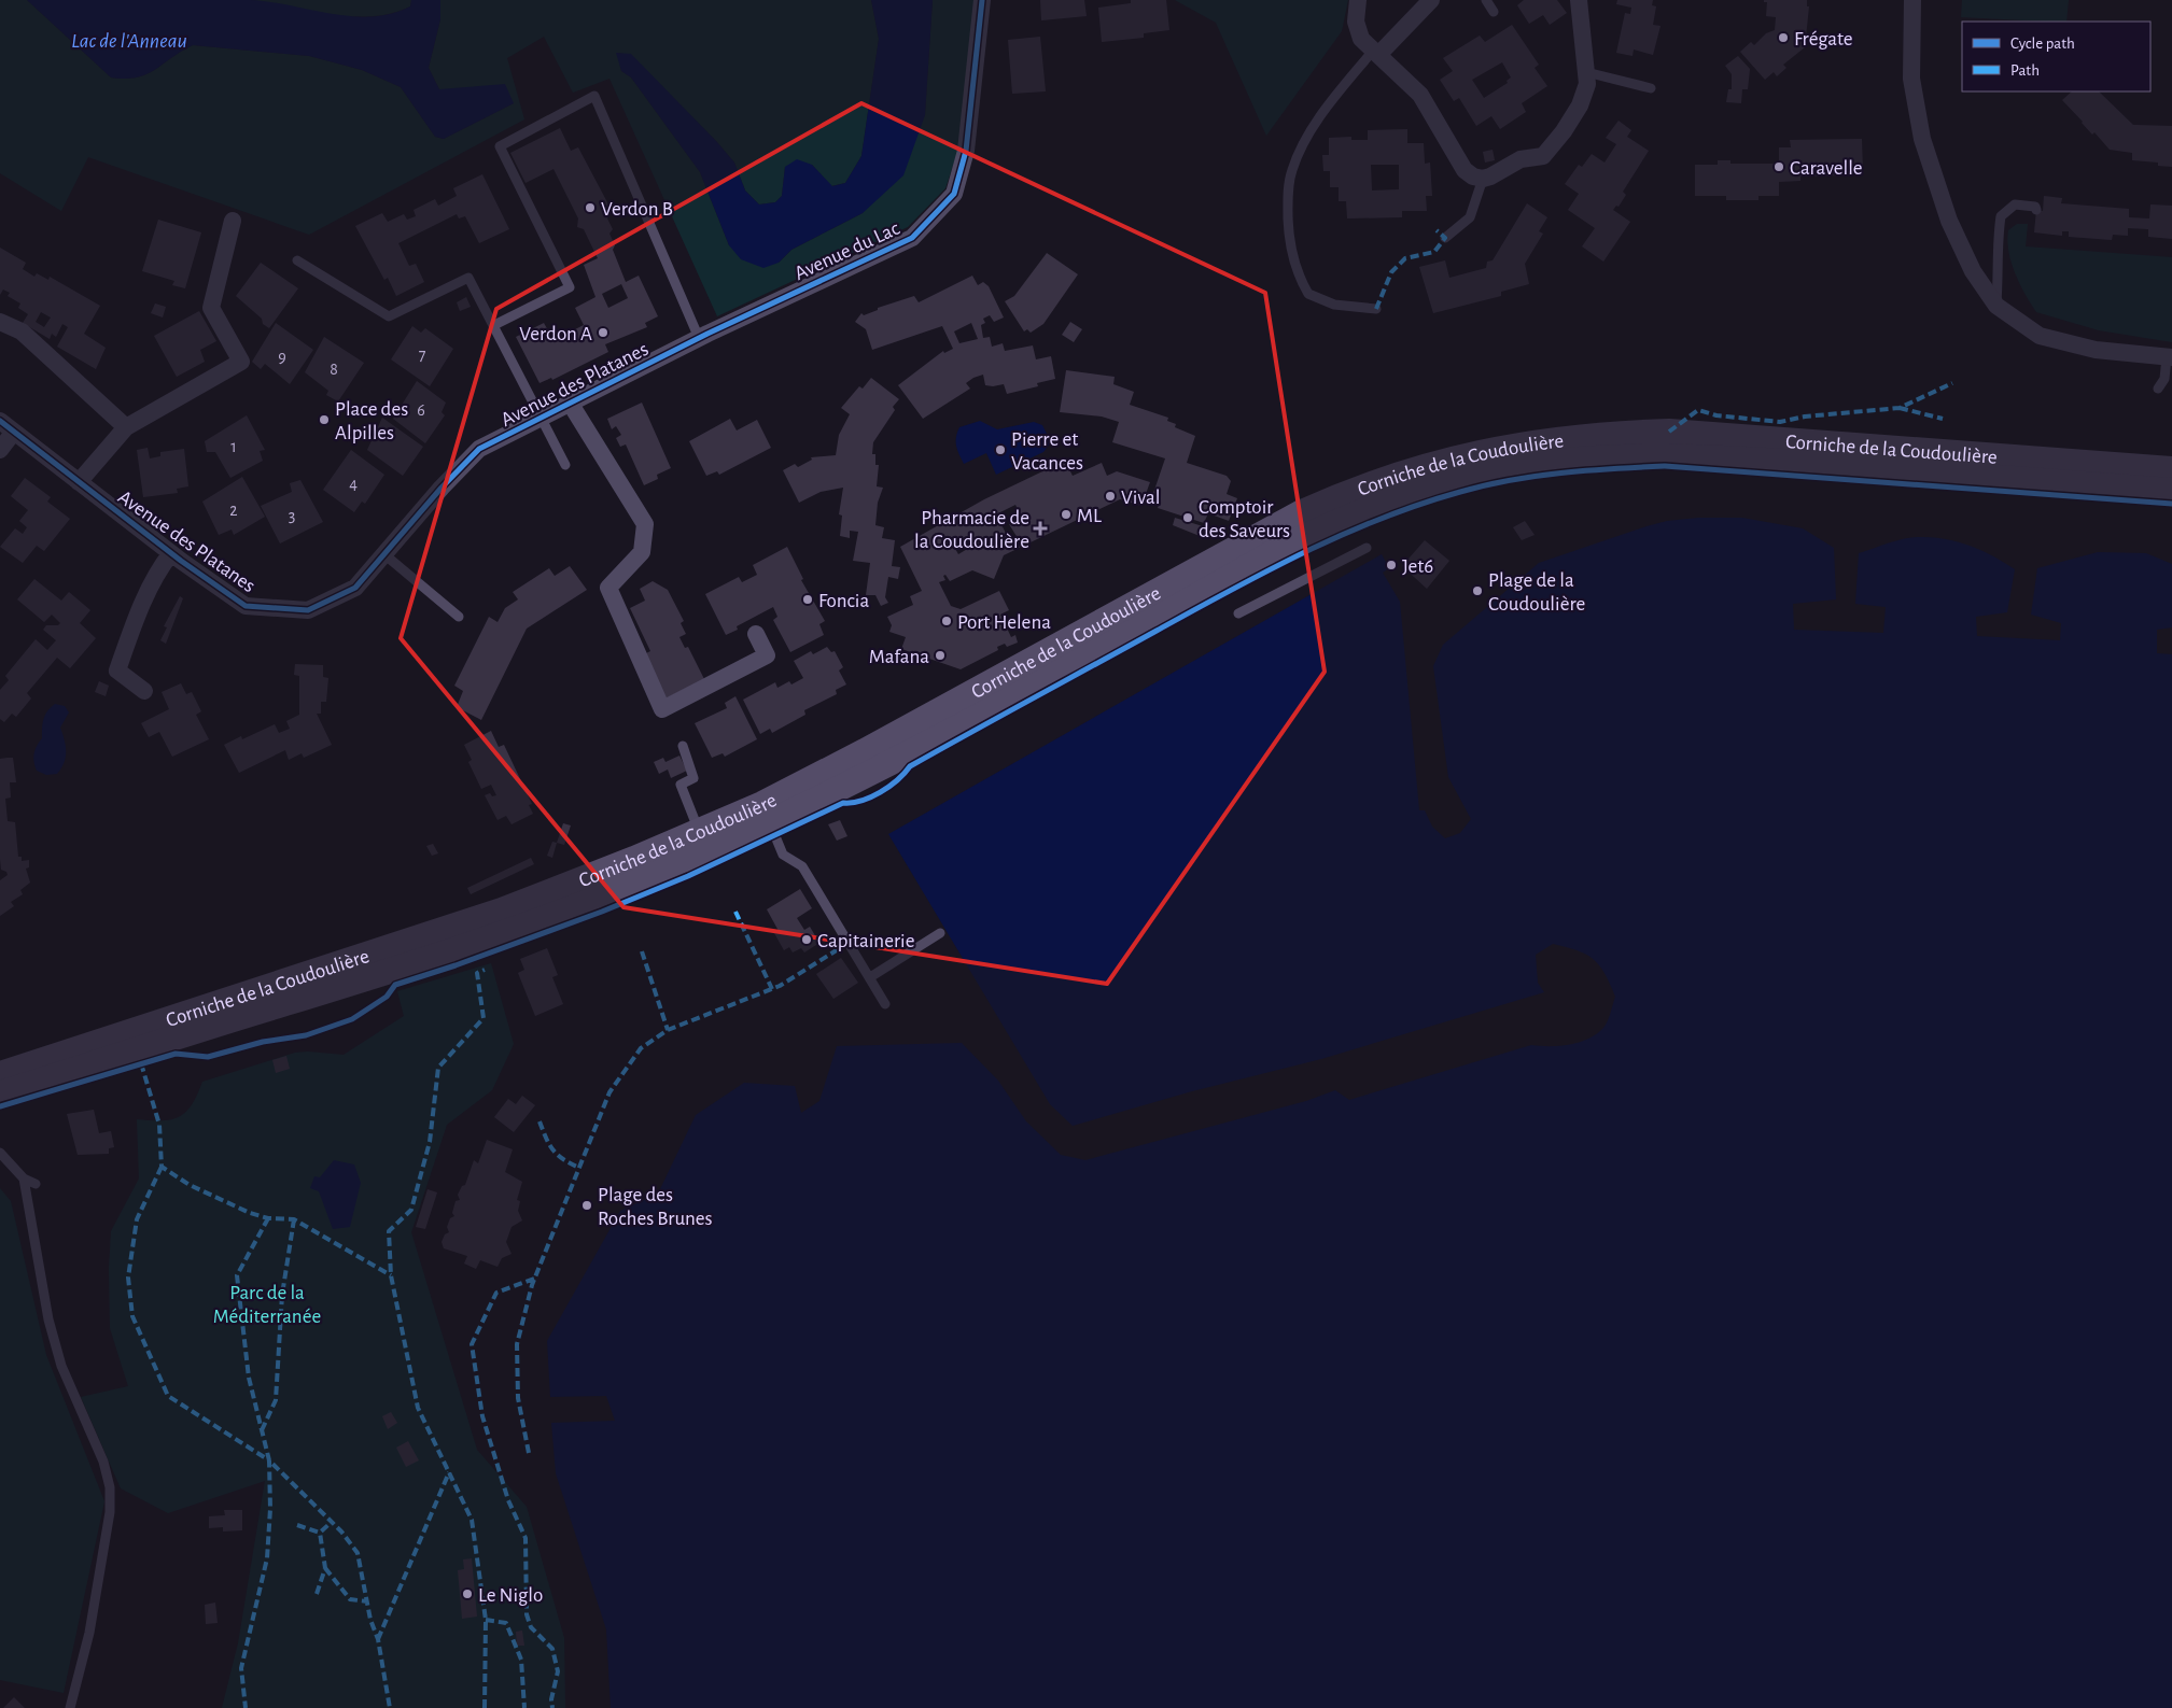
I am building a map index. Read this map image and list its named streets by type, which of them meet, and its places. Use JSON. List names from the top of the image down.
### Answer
{
  "streets": {
    "main road": ["Corniche de la Coudoulière"],
    "street": ["Avenue du Lac", "Avenue des Platanes"]
  },
  "crossings": [
    ["Avenue du Lac", "Avenue des Platanes"]
  ],
  "water": ["Lac de l'Anneau"],
  "parks": ["Parc de la Méditerranée"],
  "places": {
    "other": [
      "Frégate",
      "Caravelle",
      "Verdon B",
      "Verdon A",
      "Place des Alpilles",
      "Pierre et Vacances",
      "Vival",
      "ML",
      "Comptoir des Saveurs",
      "Jet6",
      "Plage de la Coudoulière",
      "Foncia",
      "Port Helena",
      "Mafana",
      "Capitainerie",
      "Plage des Roches Brunes",
      "Le Niglo"
    ],
    "health": ["Pharmacie de la Coudoulière"]
  },
  "house_numbers": [
    "7",
    "9",
    "8",
    "6",
    "1",
    "4",
    "2",
    "3"
  ],
  "legend": ["Cycle path", "Path"]
}
